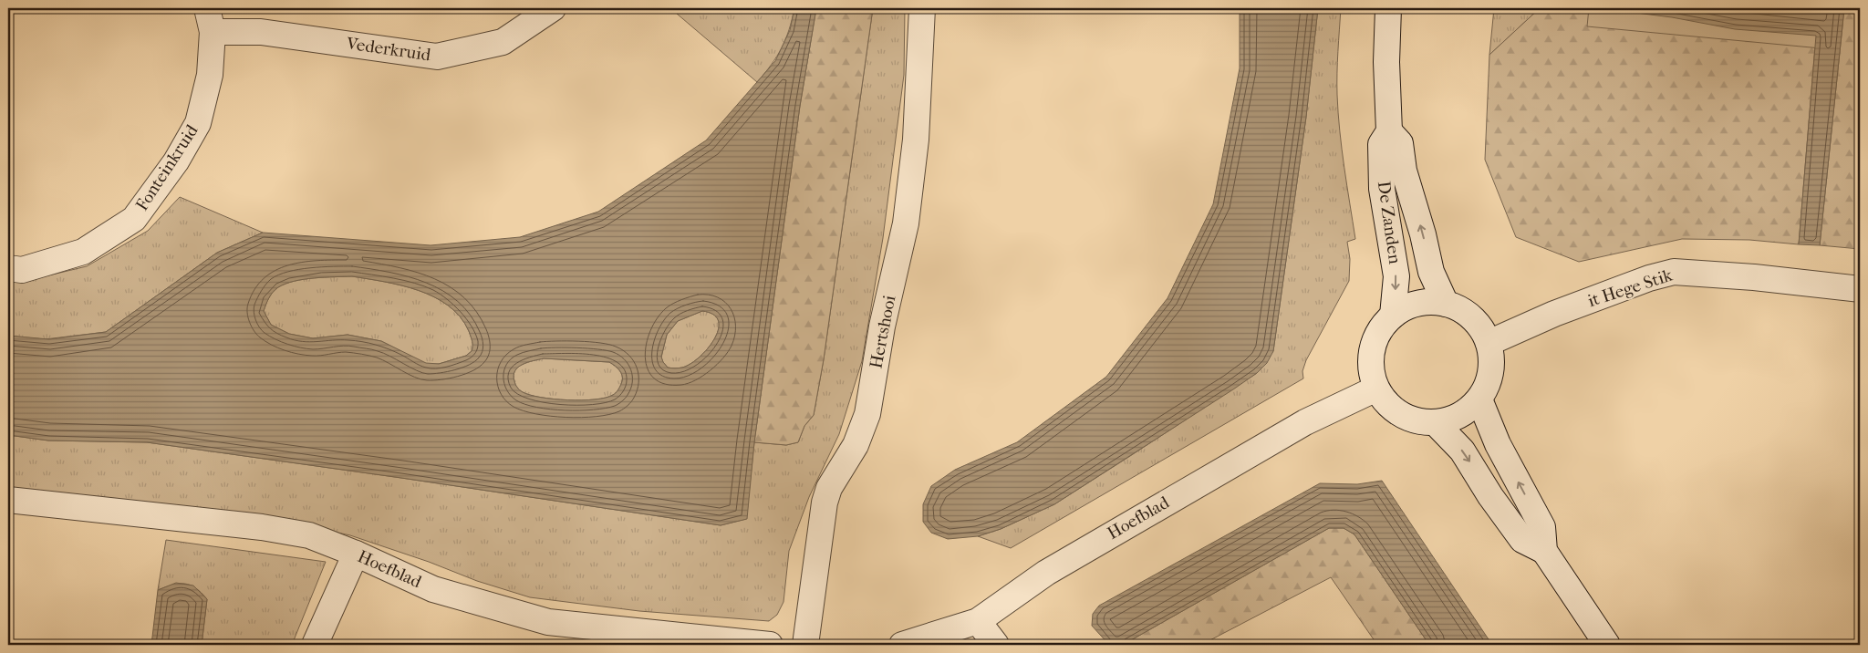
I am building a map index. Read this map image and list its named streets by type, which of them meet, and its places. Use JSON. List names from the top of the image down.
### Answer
{
  "streets": {
    "street": [
      "Vederkruid",
      "Fonteinkruid",
      "De Zanden",
      "it Hege Stik",
      "Hertshooi",
      "Hoefblad"
    ]
  },
  "crossings": [
    ["Vederkruid", "Fonteinkruid"],
    ["De Zanden", "it Hege Stik"],
    ["De Zanden", "Hoefblad"],
    ["it Hege Stik", "Hoefblad"]
  ]
}
